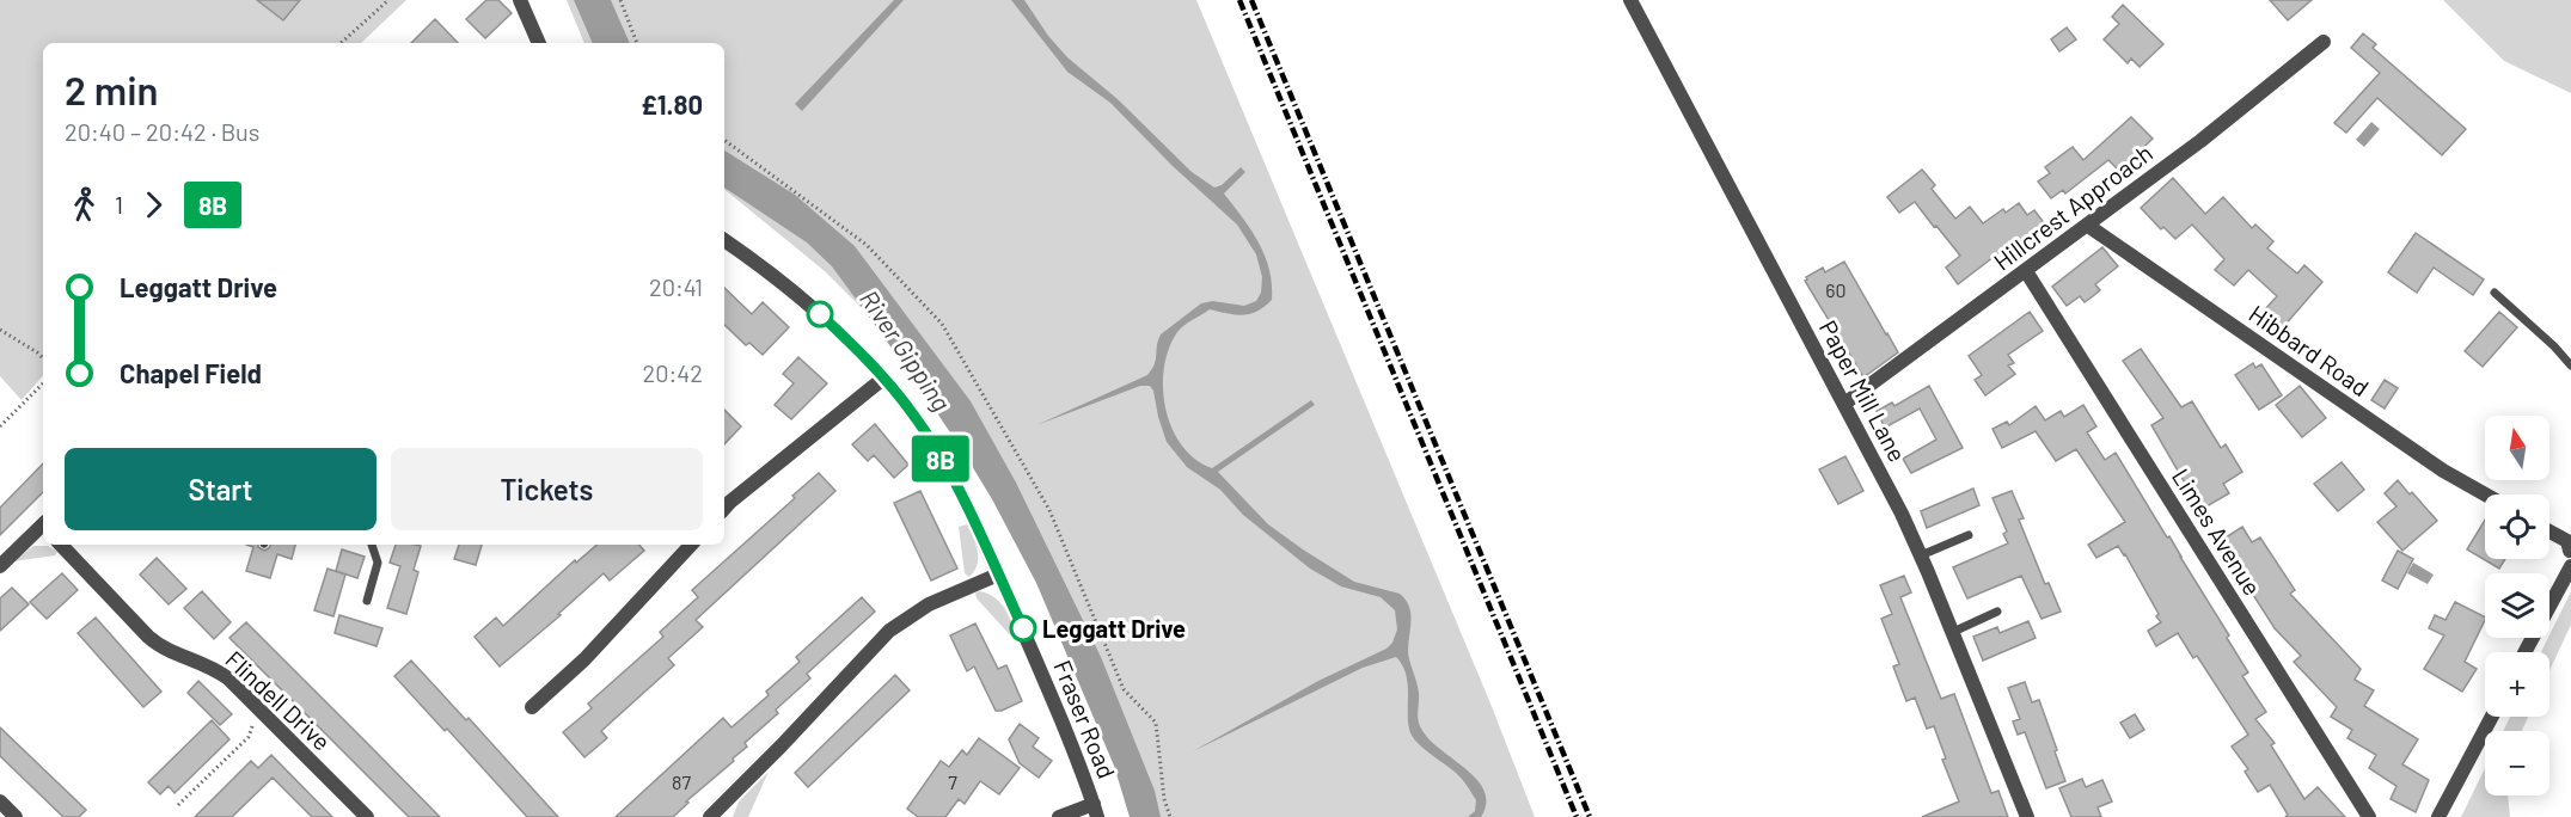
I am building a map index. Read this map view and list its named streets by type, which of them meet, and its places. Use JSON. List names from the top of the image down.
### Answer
{
  "streets": {
    "street": [
      "Hillcrest Approach",
      "Hibbard Road",
      "Paper Mill Lane",
      "Limes Avenue",
      "Flindell Drive",
      "Fraser Road"
    ]
  },
  "crossings": [
    ["Hillcrest Approach", "Hibbard Road"],
    ["Hillcrest Approach", "Paper Mill Lane"],
    ["Hillcrest Approach", "Limes Avenue"]
  ],
  "water": ["River Gipping"],
  "places": ["Leggatt Drive"],
  "lines": ["bus line 8B"],
  "house_numbers": ["60", "87", "7"],
  "north": "top",
  "page": {
    "on_map": "8B",
    "heading": ["2 min", "20:40 – 20:42 · Bus", "£1.80"],
    "legs": ["1", "8B"],
    "list": [
      {
        "name": "Leggatt Drive",
        "value": "20:41"
      },
      {
        "name": "Chapel Field",
        "value": "20:42"
      }
    ],
    "map_buttons": ["+", "−"],
    "buttons": ["Start", "Tickets"]
  }
}
